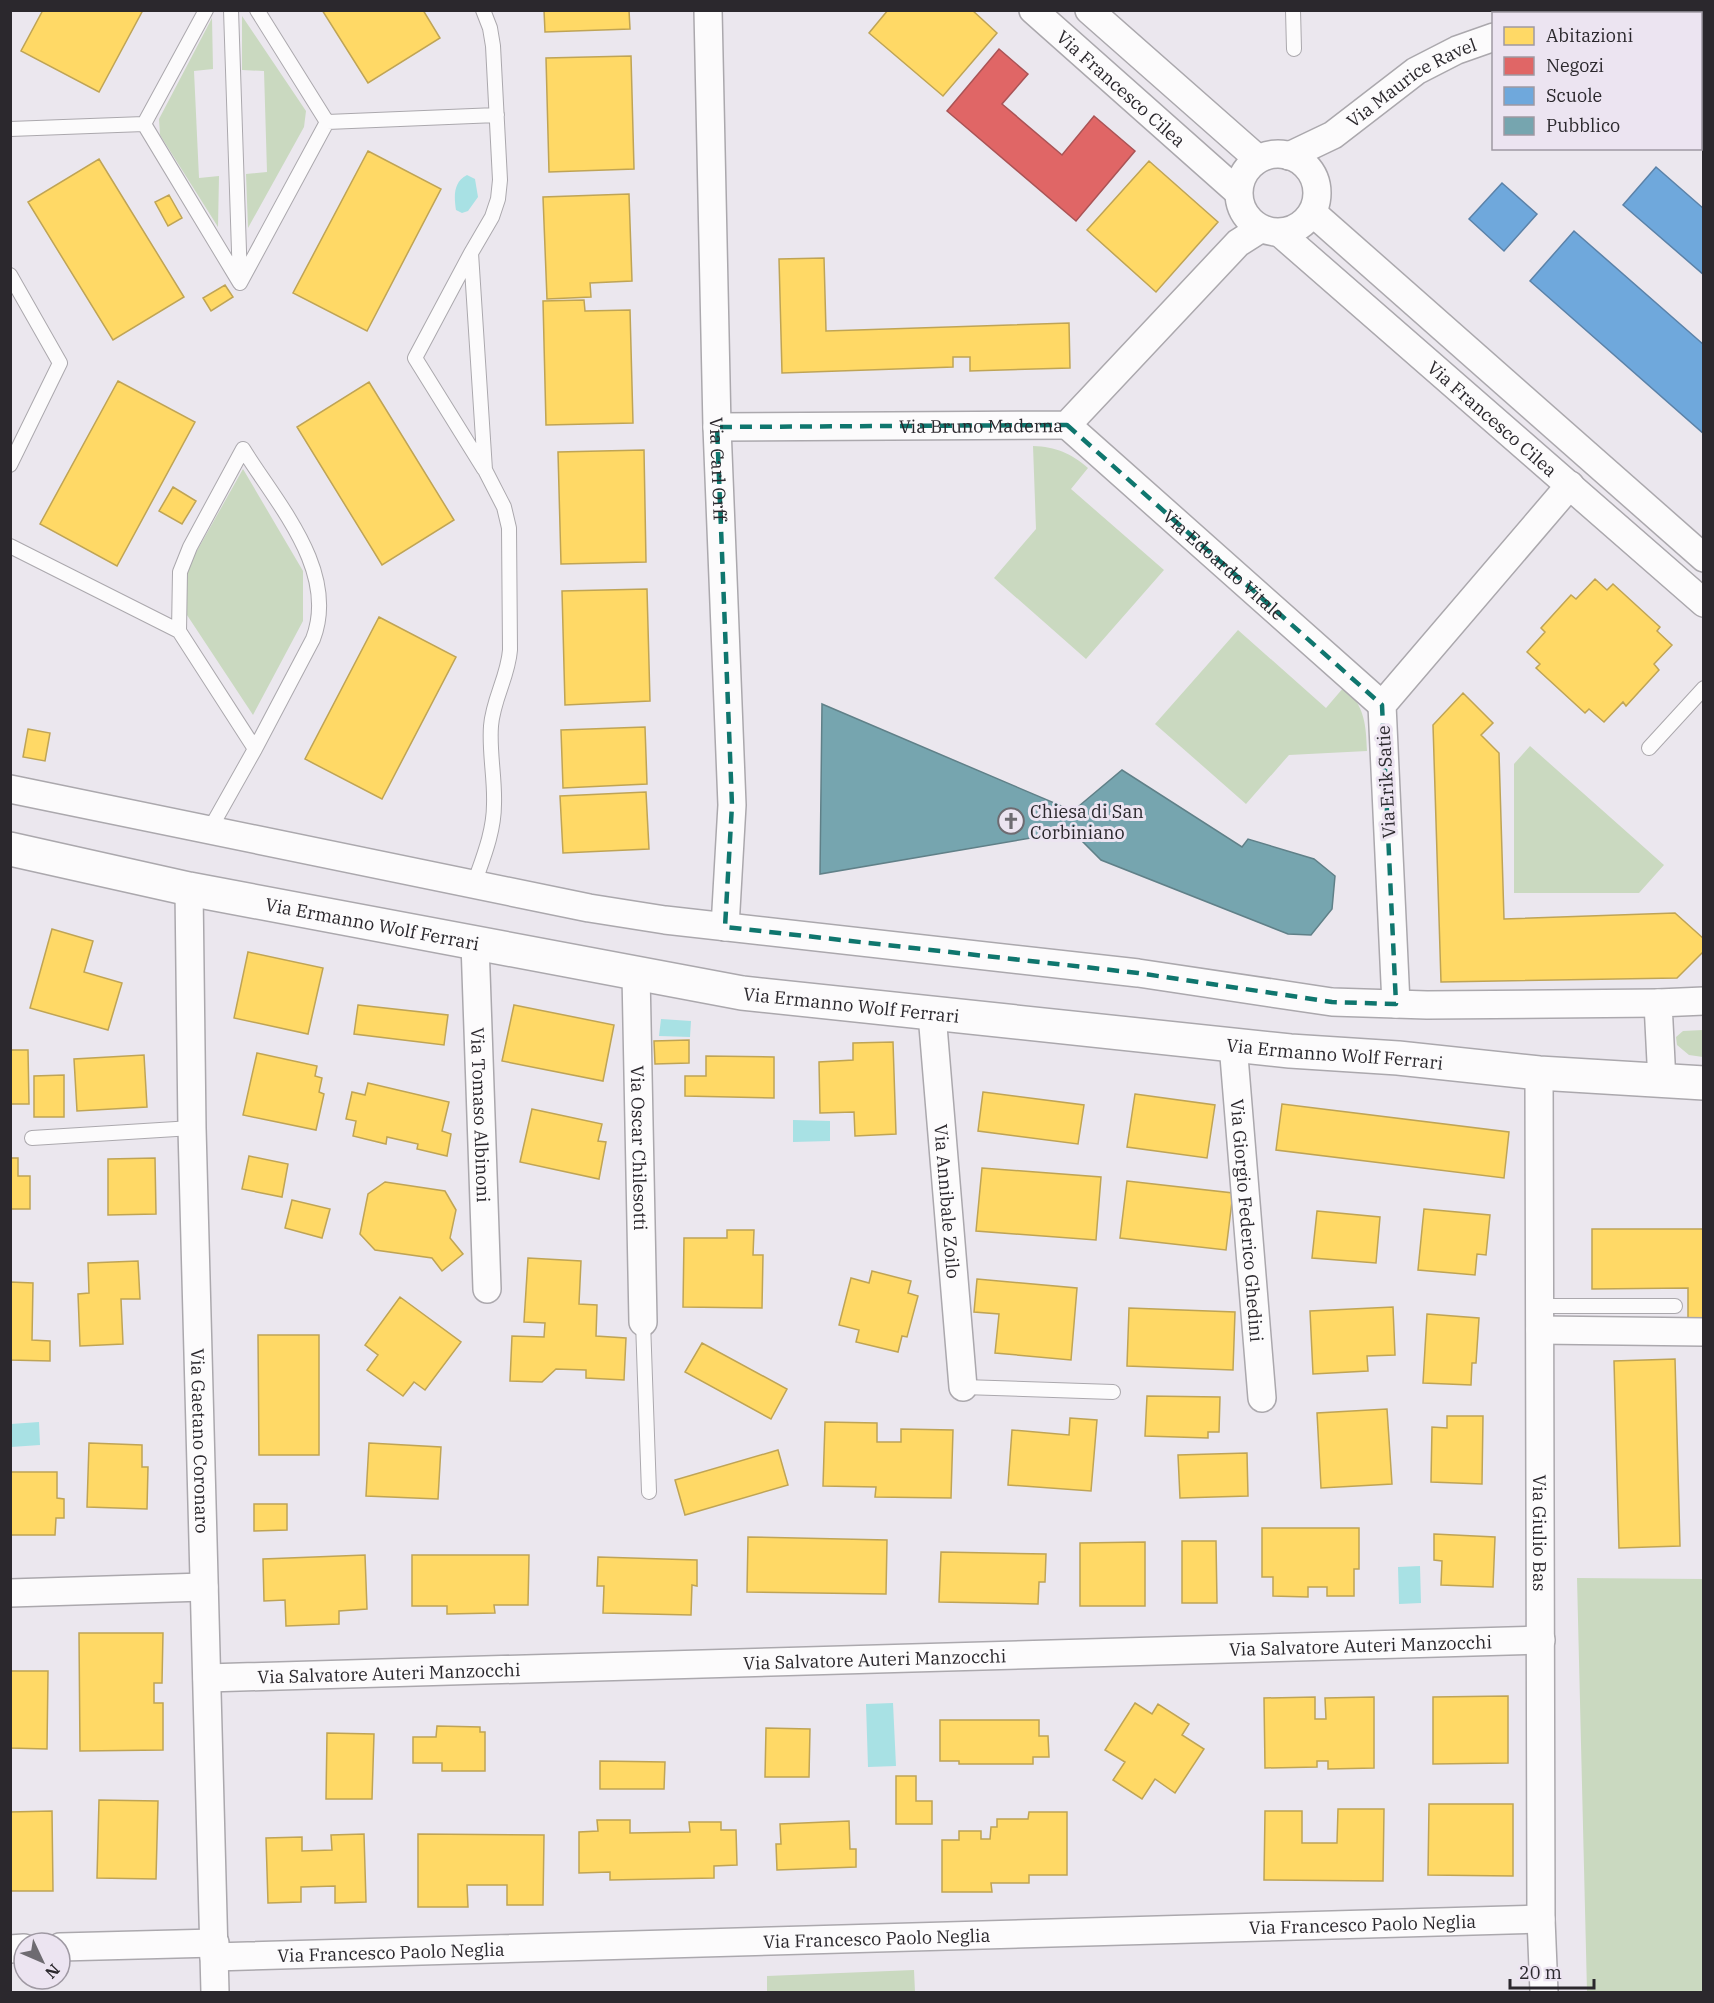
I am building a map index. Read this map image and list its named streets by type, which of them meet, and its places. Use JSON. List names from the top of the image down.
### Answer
{
  "streets": {
    "street": [
      "Via Maurice Ravel",
      "Via Francesco Cilea",
      "Via Bruno Maderna",
      "Via Carl Orff",
      "Via Edoardo Vitale",
      "Via Erik Satie",
      "Via Ermanno Wolf Ferrari",
      "Via Tomaso Albinoni",
      "Via Oscar Chilesotti",
      "Via Annibale Zoilo",
      "Via Giorgio Federico Ghedini",
      "Via Gaetano Coronaro",
      "Via Giulio Bas",
      "Via Salvatore Auteri Manzocchi",
      "Via Francesco Paolo Neglia"
    ]
  },
  "crossings": [
    ["Via Maurice Ravel", "Via Francesco Cilea"],
    ["Via Maurice Ravel", "Via Bruno Maderna"],
    ["Via Francesco Cilea", "Via Bruno Maderna"],
    ["Via Francesco Cilea", "Via Erik Satie"],
    ["Via Bruno Maderna", "Via Carl Orff"],
    ["Via Bruno Maderna", "Via Edoardo Vitale"],
    ["Via Edoardo Vitale", "Via Erik Satie"],
    ["Via Ermanno Wolf Ferrari", "Via Tomaso Albinoni"],
    ["Via Ermanno Wolf Ferrari", "Via Oscar Chilesotti"],
    ["Via Ermanno Wolf Ferrari", "Via Annibale Zoilo"],
    ["Via Ermanno Wolf Ferrari", "Via Giorgio Federico Ghedini"],
    ["Via Ermanno Wolf Ferrari", "Via Gaetano Coronaro"],
    ["Via Ermanno Wolf Ferrari", "Via Giulio Bas"],
    ["Via Gaetano Coronaro", "Via Salvatore Auteri Manzocchi"],
    ["Via Gaetano Coronaro", "Via Francesco Paolo Neglia"],
    ["Via Giulio Bas", "Via Salvatore Auteri Manzocchi"],
    ["Via Giulio Bas", "Via Francesco Paolo Neglia"]
  ],
  "places": {
    "church": ["Chiesa di San Corbiniano"]
  },
  "legend": [
    "Abitazioni",
    "Negozi",
    "Scuole",
    "Pubblico"
  ],
  "scale_bar": "20 m",
  "north": "bottom right"
}
